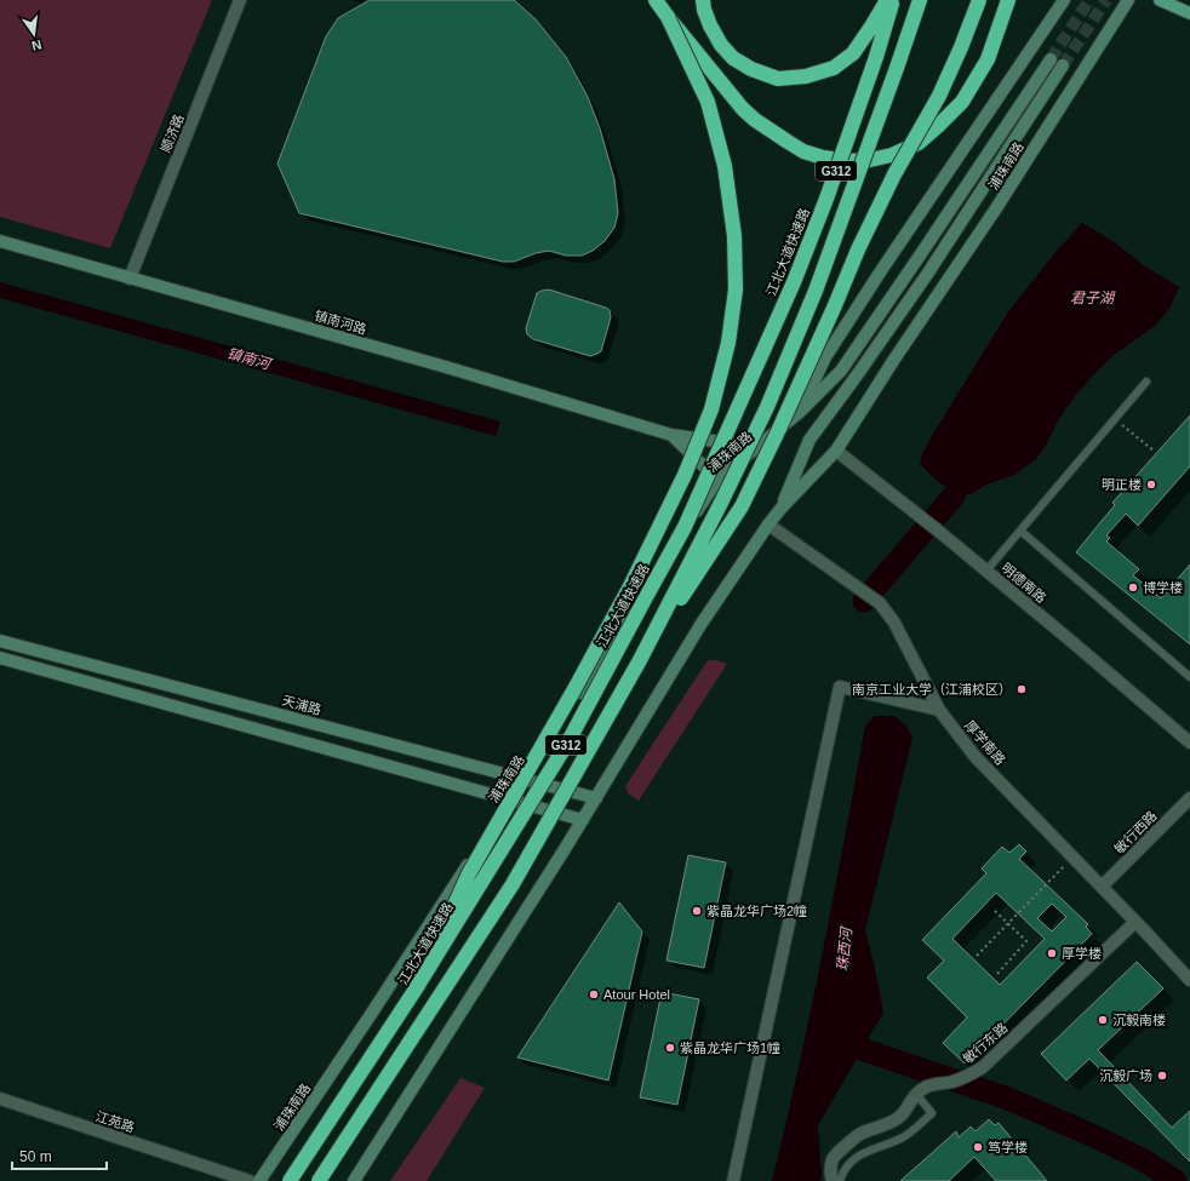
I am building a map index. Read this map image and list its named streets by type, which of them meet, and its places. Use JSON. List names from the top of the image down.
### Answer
{
  "streets": {
    "highway": ["G312", "江北大道快速路"],
    "street": [
      "顺济路",
      "浦珠南路",
      "镇南河路",
      "明德南路",
      "天浦路",
      "厚学南路",
      "敏行西路",
      "敏行东路",
      "江苑路"
    ]
  },
  "crossings": [
    ["顺济路", "镇南河路"],
    ["浦珠南路", "镇南河路"],
    ["浦珠南路", "明德南路"],
    ["浦珠南路", "天浦路"],
    ["浦珠南路", "厚学南路"],
    ["厚学南路", "敏行西路"],
    ["厚学南路", "敏行东路"]
  ],
  "water": ["君子湖", "镇南河", "珠西河"],
  "places": [
    "明正楼",
    "博学楼",
    "南京工业大学（江浦校区）",
    "紫晶龙华广场2幢",
    "厚学楼",
    "Atour Hotel",
    "沉毅南楼",
    "紫晶龙华广场1幢",
    "沉毅广场",
    "笃学楼"
  ],
  "scale_bar": "50 m",
  "north": "bottom"
}
